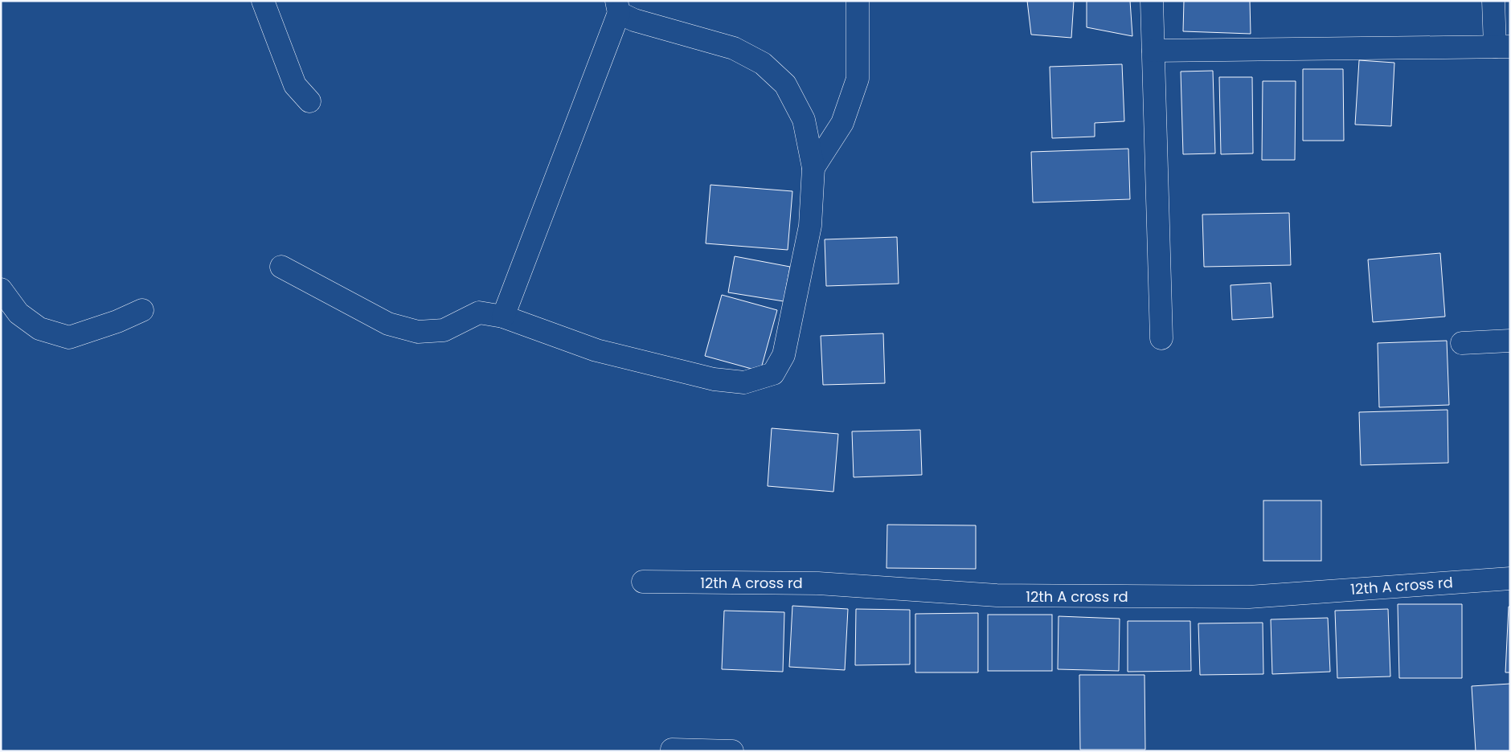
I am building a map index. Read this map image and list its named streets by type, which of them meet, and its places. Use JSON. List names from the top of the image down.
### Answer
{
  "streets": {
    "street": ["12th A cross rd"]
  }
}
